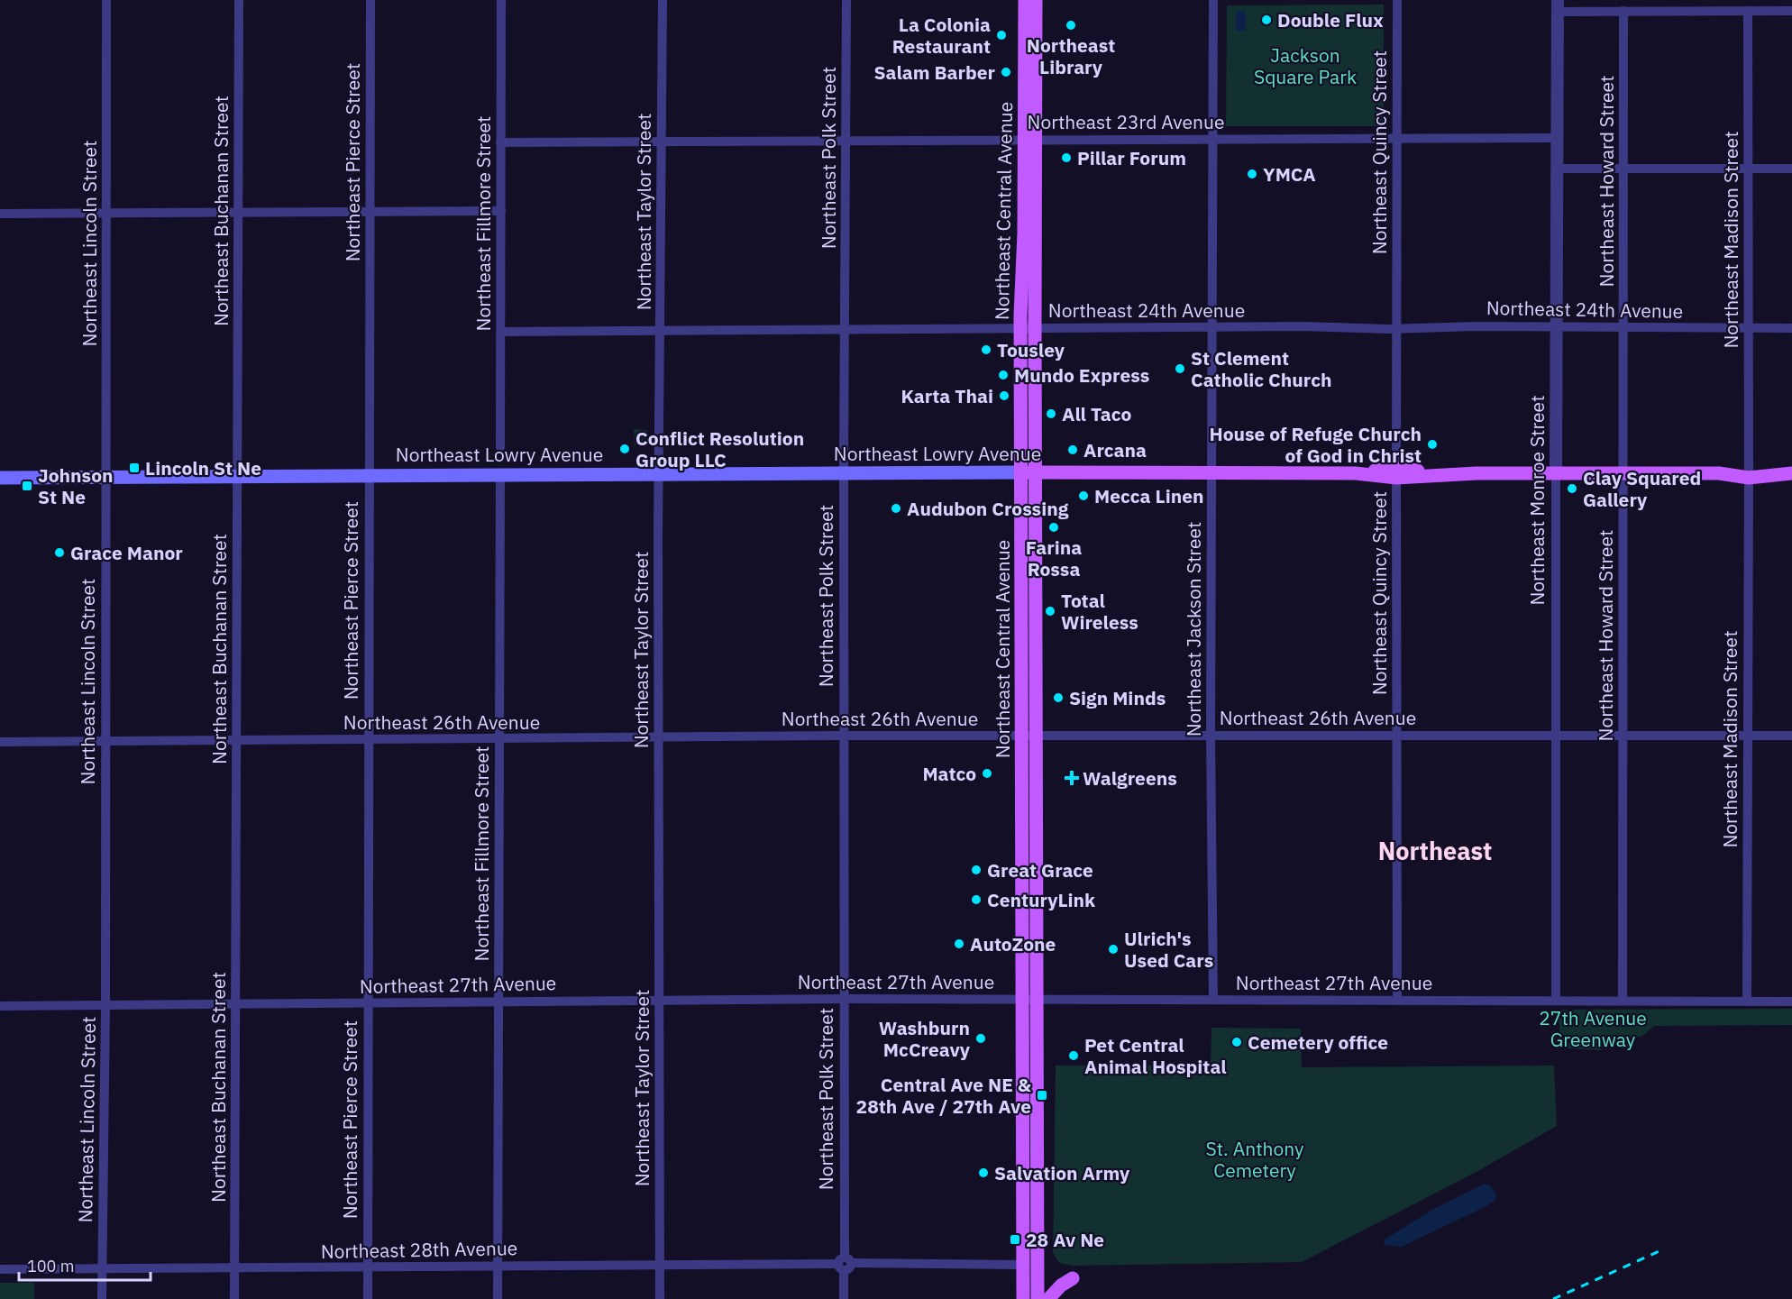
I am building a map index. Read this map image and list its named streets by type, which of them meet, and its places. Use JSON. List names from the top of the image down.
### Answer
{
  "streets": {
    "main road": ["Northeast Central Avenue", "Northeast Lowry Avenue"],
    "street": [
      "Northeast 23rd Avenue",
      "Northeast Quincy Street",
      "Northeast Polk Street",
      "Northeast Pierce Street",
      "Northeast Howard Street",
      "Northeast Buchanan Street",
      "Northeast Taylor Street",
      "Northeast Fillmore Street",
      "Northeast Madison Street",
      "Northeast Lincoln Street",
      "Northeast 24th Avenue",
      "Northeast Monroe Street",
      "Northeast Jackson Street",
      "Northeast 26th Avenue",
      "Northeast 27th Avenue",
      "Northeast 28th Avenue"
    ]
  },
  "crossings": [
    ["Northeast 23rd Avenue", "Northeast Quincy Street"],
    ["Northeast 23rd Avenue", "Northeast Polk Street"],
    ["Northeast 23rd Avenue", "Northeast Central Avenue"],
    ["Northeast 23rd Avenue", "Northeast Taylor Street"],
    ["Northeast 23rd Avenue", "Northeast Fillmore Street"],
    ["Northeast 23rd Avenue", "Northeast Monroe Street"],
    ["Northeast 23rd Avenue", "Northeast Jackson Street"],
    ["Northeast Quincy Street", "Northeast 24th Avenue"],
    ["Northeast Quincy Street", "Northeast Lowry Avenue"],
    ["Northeast Quincy Street", "Northeast 26th Avenue"],
    ["Northeast Quincy Street", "Northeast 27th Avenue"],
    ["Northeast Polk Street", "Northeast 24th Avenue"],
    ["Northeast Polk Street", "Northeast Lowry Avenue"],
    ["Northeast Polk Street", "Northeast 26th Avenue"],
    ["Northeast Polk Street", "Northeast 27th Avenue"],
    ["Northeast Polk Street", "Northeast 28th Avenue"],
    ["Northeast Pierce Street", "Northeast Lowry Avenue"],
    ["Northeast Pierce Street", "Northeast 26th Avenue"],
    ["Northeast Pierce Street", "Northeast 27th Avenue"],
    ["Northeast Pierce Street", "Northeast 28th Avenue"],
    ["Northeast Howard Street", "Northeast 24th Avenue"],
    ["Northeast Howard Street", "Northeast Lowry Avenue"],
    ["Northeast Howard Street", "Northeast 26th Avenue"],
    ["Northeast Howard Street", "Northeast 27th Avenue"],
    ["Northeast Buchanan Street", "Northeast Lowry Avenue"],
    ["Northeast Buchanan Street", "Northeast 26th Avenue"],
    ["Northeast Buchanan Street", "Northeast 27th Avenue"],
    ["Northeast Buchanan Street", "Northeast 28th Avenue"],
    ["Northeast Central Avenue", "Northeast 24th Avenue"],
    ["Northeast Central Avenue", "Northeast Lowry Avenue"],
    ["Northeast Central Avenue", "Northeast 26th Avenue"],
    ["Northeast Central Avenue", "Northeast 27th Avenue"],
    ["Northeast Central Avenue", "Northeast 28th Avenue"],
    ["Northeast Taylor Street", "Northeast 24th Avenue"],
    ["Northeast Taylor Street", "Northeast Lowry Avenue"],
    ["Northeast Taylor Street", "Northeast 26th Avenue"],
    ["Northeast Taylor Street", "Northeast 27th Avenue"],
    ["Northeast Taylor Street", "Northeast 28th Avenue"],
    ["Northeast Fillmore Street", "Northeast 24th Avenue"],
    ["Northeast Fillmore Street", "Northeast Lowry Avenue"],
    ["Northeast Fillmore Street", "Northeast 26th Avenue"],
    ["Northeast Fillmore Street", "Northeast 27th Avenue"],
    ["Northeast Fillmore Street", "Northeast 28th Avenue"],
    ["Northeast Madison Street", "Northeast 24th Avenue"],
    ["Northeast Madison Street", "Northeast Lowry Avenue"],
    ["Northeast Madison Street", "Northeast 26th Avenue"],
    ["Northeast Madison Street", "Northeast 27th Avenue"],
    ["Northeast Lincoln Street", "Northeast Lowry Avenue"],
    ["Northeast Lincoln Street", "Northeast 26th Avenue"],
    ["Northeast Lincoln Street", "Northeast 27th Avenue"],
    ["Northeast Lincoln Street", "Northeast 28th Avenue"],
    ["Northeast 24th Avenue", "Northeast Monroe Street"],
    ["Northeast 24th Avenue", "Northeast Jackson Street"],
    ["Northeast Lowry Avenue", "Northeast Monroe Street"],
    ["Northeast Lowry Avenue", "Northeast Jackson Street"],
    ["Northeast Monroe Street", "Northeast 26th Avenue"],
    ["Northeast Monroe Street", "Northeast 27th Avenue"],
    ["Northeast Jackson Street", "Northeast 26th Avenue"],
    ["Northeast Jackson Street", "Northeast 27th Avenue"]
  ],
  "districts": ["Northeast"],
  "parks": ["Jackson Square Park", "27th Avenue Greenway", "St. Anthony Cemetery"],
  "places": {
    "other": [
      "Double Flux",
      "Northeast Library",
      "La Colonia Restaurant",
      "Salam Barber",
      "Pillar Forum",
      "YMCA",
      "Tousley",
      "St Clement Catholic Church",
      "Mundo Express",
      "Karta Thai",
      "All Taco",
      "House of Refuge Church of God in Christ",
      "Conflict Resolution Group LLC",
      "Arcana",
      "Clay Squared Gallery",
      "Mecca Linen",
      "Audubon Crossing",
      "Farina Rossa",
      "Grace Manor",
      "Total Wireless",
      "Sign Minds",
      "Matco",
      "Great Grace",
      "CenturyLink",
      "AutoZone",
      "Ulrich's Used Cars",
      "Washburn McCreavy",
      "Cemetery office",
      "Pet Central Animal Hospital",
      "Salvation Army"
    ],
    "transit": [
      "Lincoln St Ne",
      "Johnson St Ne",
      "Central Ave NE & 28th Ave / 27th Ave",
      "28 Av Ne"
    ],
    "health": ["Walgreens"]
  },
  "scale_bar": "100 m"
}
